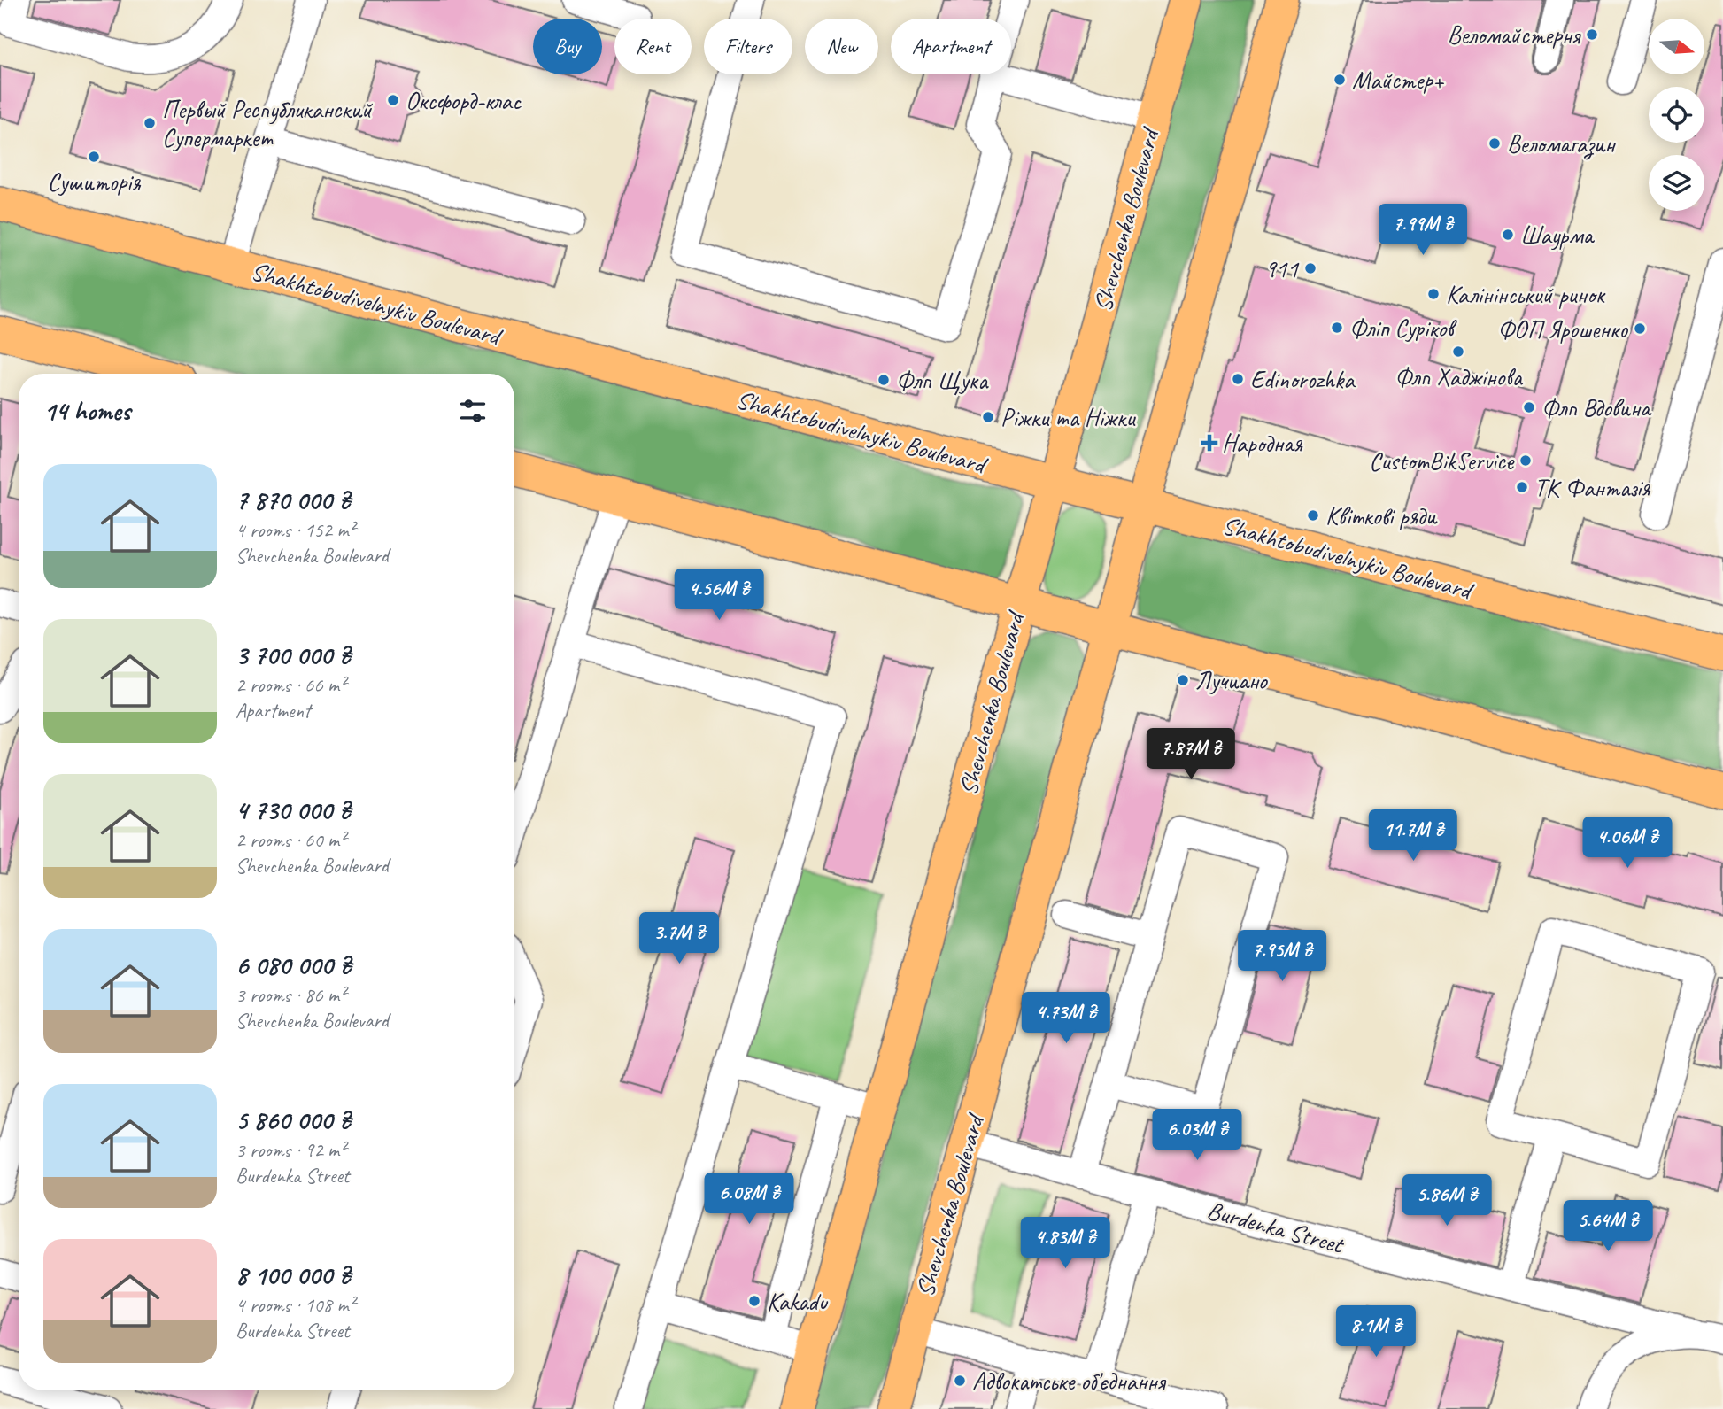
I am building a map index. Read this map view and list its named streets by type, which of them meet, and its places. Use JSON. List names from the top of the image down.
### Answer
{
  "streets": {
    "main road": ["Shevchenka Boulevard", "Shakhtobudivelnykiv Boulevard"],
    "street": ["Burdenka Street"]
  },
  "crossings": [
    ["Shevchenka Boulevard", "Shakhtobudivelnykiv Boulevard"],
    ["Shevchenka Boulevard", "Burdenka Street"]
  ],
  "places": {
    "other": [
      "Веломайстерня",
      "Майстер+",
      "Оксфорд-клас",
      "Первый Республиканский Супермаркет",
      "Веломагазин",
      "Сушиторiя",
      "Шаурма",
      "911",
      "Калінінський ринок",
      "Фліп Суріков",
      "ФОП Ярошенко",
      "Флп Хаджінова",
      "Edinorozhka",
      "Флп Щука",
      "Флп Вдовина",
      "Ріжки та Ніжки",
      "CustomBikService",
      "ТК Фантазія",
      "Квіткові ряди",
      "Лучиано",
      "Kakadu",
      "Адвокатське об'єднання"
    ],
    "health": ["Народная"]
  },
  "north": "right",
  "page": {
    "chip": [
      "Buy",
      "Rent",
      "Filters",
      "New",
      "Apartment"
    ],
    "price": [
      "7.99M ₴",
      "4.56M ₴",
      "7.87M ₴",
      "11.7M ₴",
      "4.06M ₴",
      "3.7M ₴",
      "7.95M ₴",
      "4.73M ₴",
      "6.03M ₴",
      "6.08M ₴",
      "5.86M ₴",
      "5.64M ₴",
      "4.83M ₴",
      "8.1M ₴"
    ],
    "heading": "14 homes",
    "list": [
      {
        "name": "7 870 000 ₴",
        "note": "4 rooms · 152 m² · Shevchenka Boulevard"
      },
      {
        "name": "3 700 000 ₴",
        "note": "2 rooms · 66 m² · Apartment"
      },
      {
        "name": "4 730 000 ₴",
        "note": "2 rooms · 60 m² · Shevchenka Boulevard"
      },
      {
        "name": "6 080 000 ₴",
        "note": "3 rooms · 86 m² · Shevchenka Boulevard"
      },
      {
        "name": "5 860 000 ₴",
        "note": "3 rooms · 92 m² · Burdenka Street"
      },
      {
        "name": "8 100 000 ₴",
        "note": "4 rooms · 108 m² · Burdenka Street"
      }
    ]
  }
}
